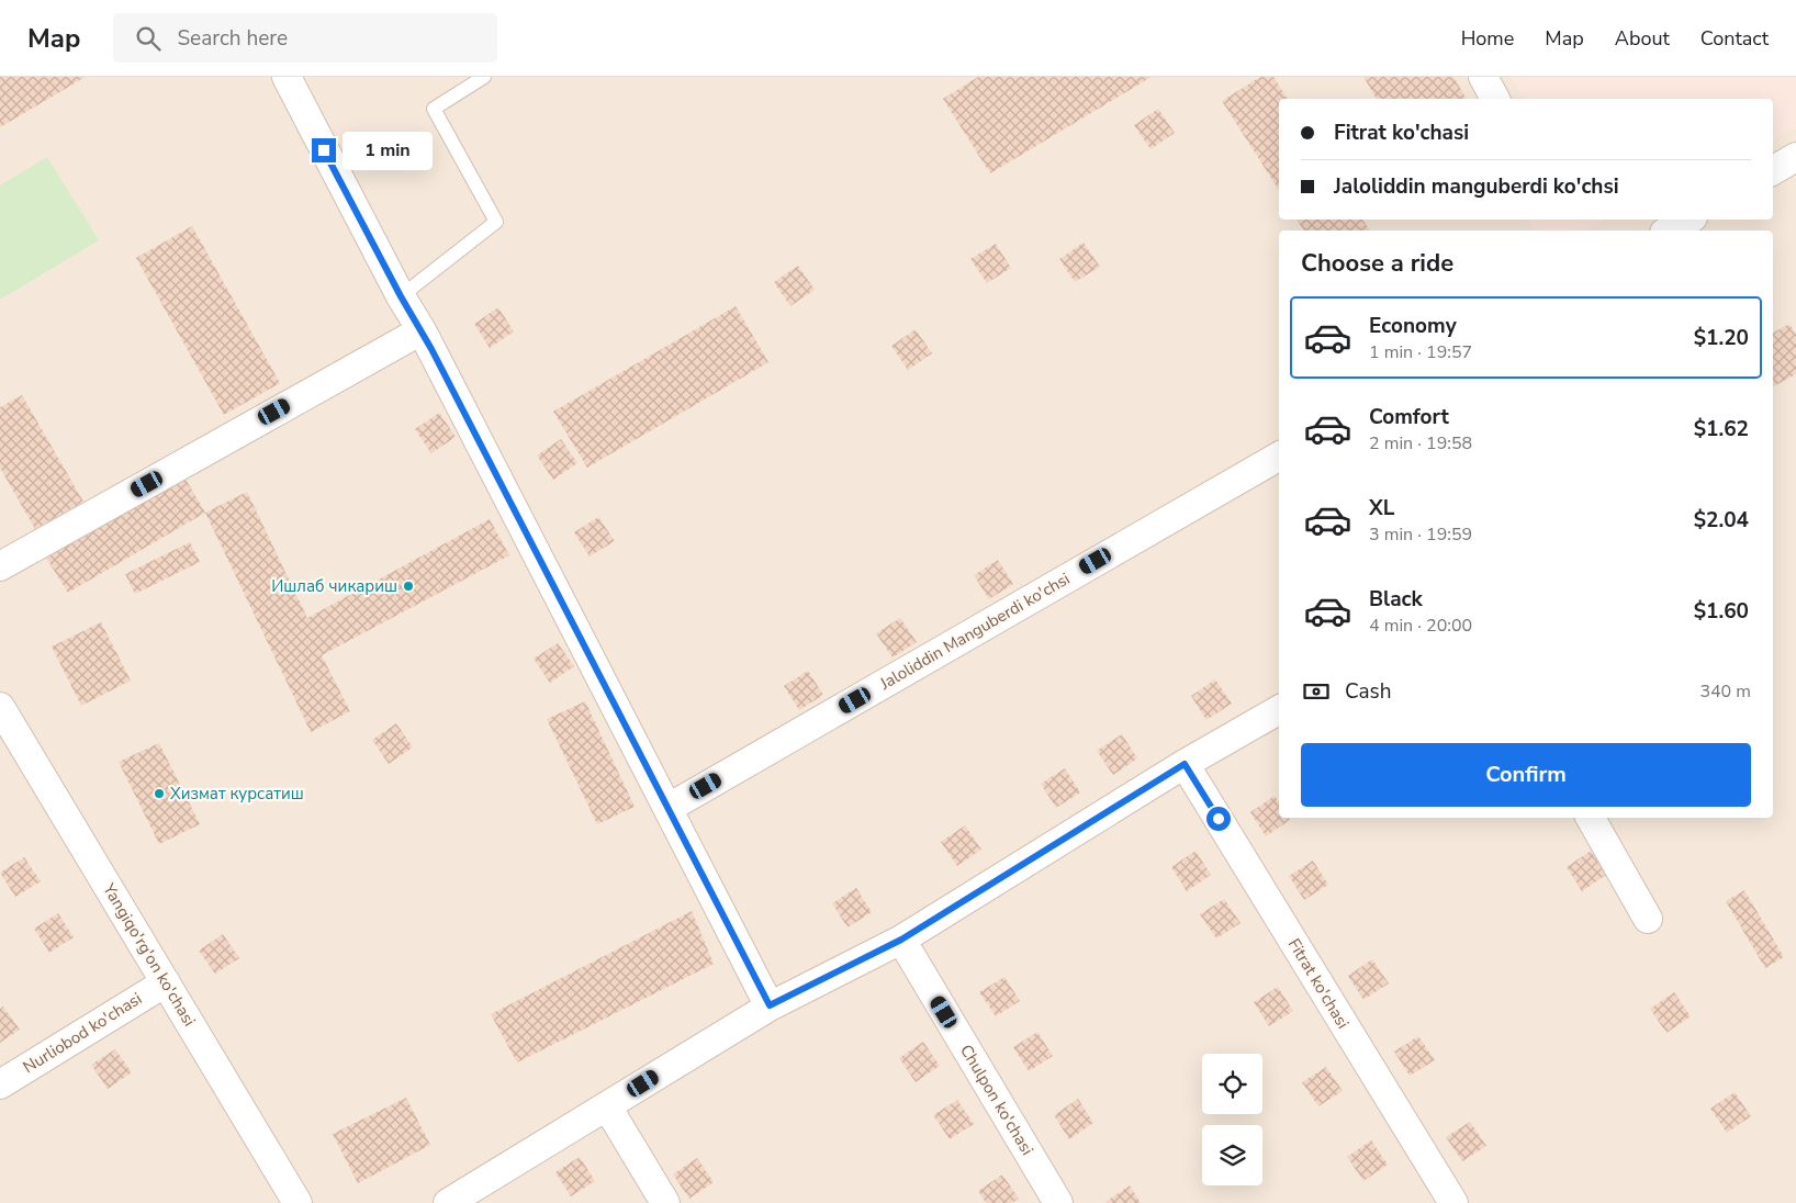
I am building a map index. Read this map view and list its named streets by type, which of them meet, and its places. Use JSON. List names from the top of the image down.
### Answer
{
  "streets": {
    "street": [
      "Jaloliddin Manguberdi ko'chsi",
      "Yangiqo'rg'on ko'chasi",
      "Fitrat ko'chasi",
      "Nurliobod ko'chasi",
      "Chulpon ko'chasi"
    ]
  },
  "crossings": [
    ["Yangiqo'rg'on ko'chasi", "Nurliobod ko'chasi"]
  ],
  "places": ["Ишлаб чикариш", "Хизмат курсатиш"],
  "page": {
    "header": "Map",
    "search": "Search here",
    "nav": [
      "Home",
      "Map",
      "About",
      "Contact"
    ],
    "banner": ["Fitrat ko'chasi", "Jaloliddin manguberdi ko'chsi"],
    "bubble": "1 min",
    "heading": "Choose a ride",
    "list": [
      {
        "name": "Economy",
        "note": "1 min · 19:57",
        "value": "$1.20"
      },
      {
        "name": "Comfort",
        "note": "2 min · 19:58",
        "value": "$1.62"
      },
      {
        "name": "XL",
        "note": "3 min · 19:59",
        "value": "$2.04"
      },
      {
        "name": "Black",
        "note": "4 min · 20:00",
        "value": "$1.60"
      }
    ],
    "pay": ["Cash", "340 m"],
    "buttons": "Confirm"
  }
}
